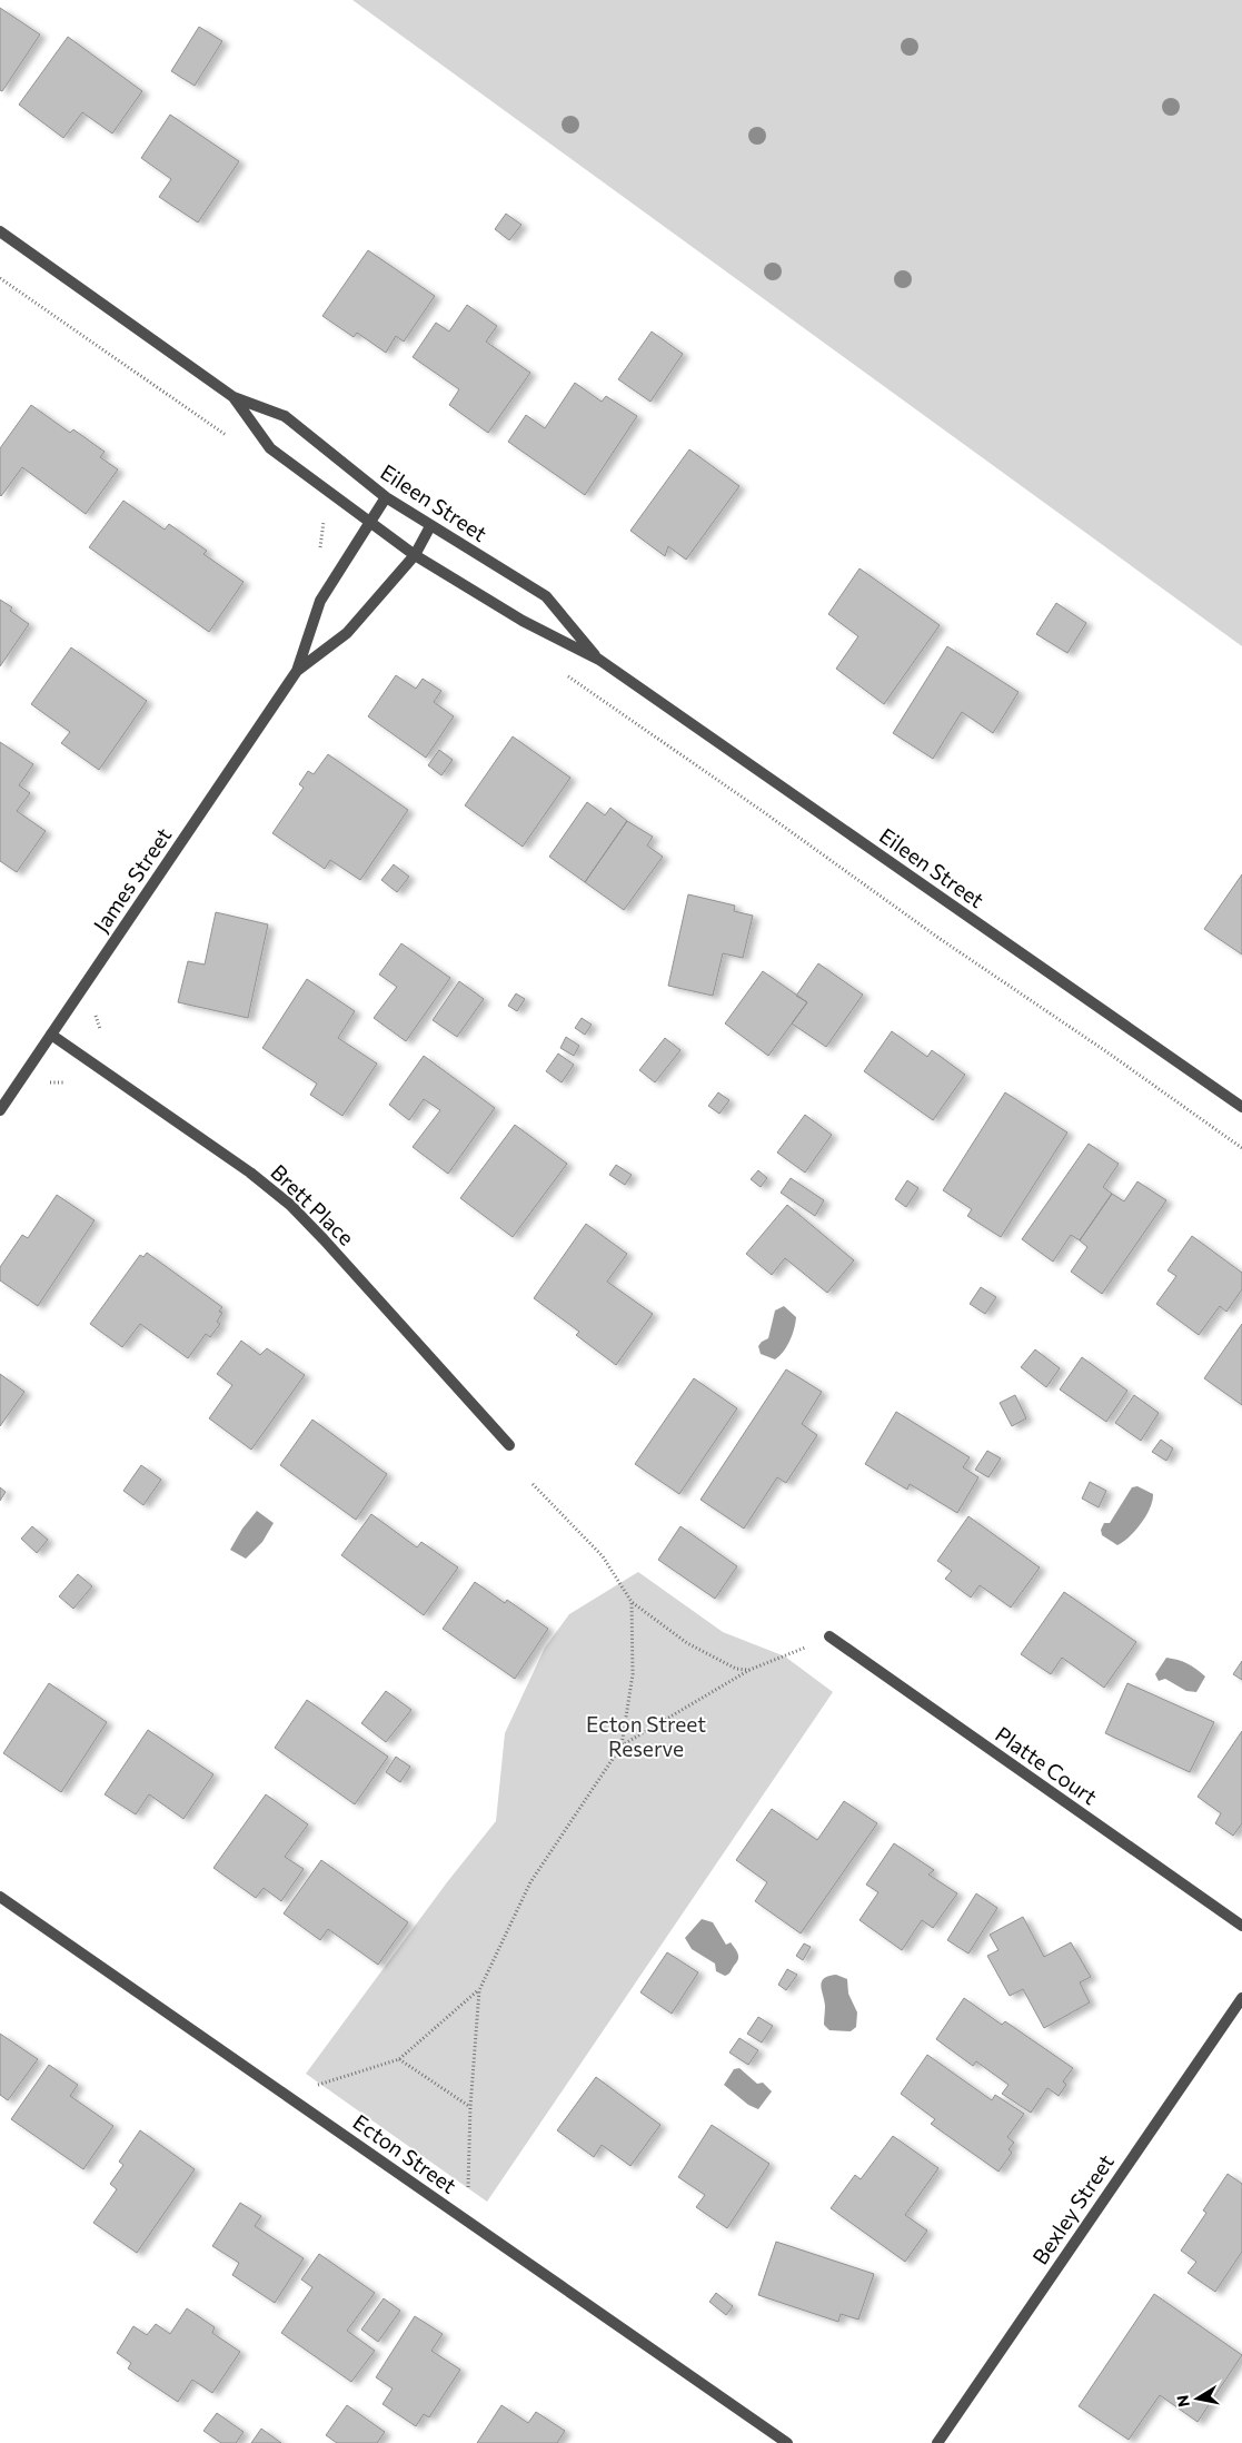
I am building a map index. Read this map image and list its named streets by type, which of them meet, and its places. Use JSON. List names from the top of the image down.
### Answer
{
  "streets": {
    "street": [
      "Eileen Street",
      "James Street",
      "Brett Place",
      "Platte Court",
      "Ecton Street",
      "Bexley Street"
    ]
  },
  "crossings": [
    ["Eileen Street", "James Street"],
    ["James Street", "Brett Place"]
  ],
  "parks": ["Ecton Street Reserve"],
  "north": "left"
}
